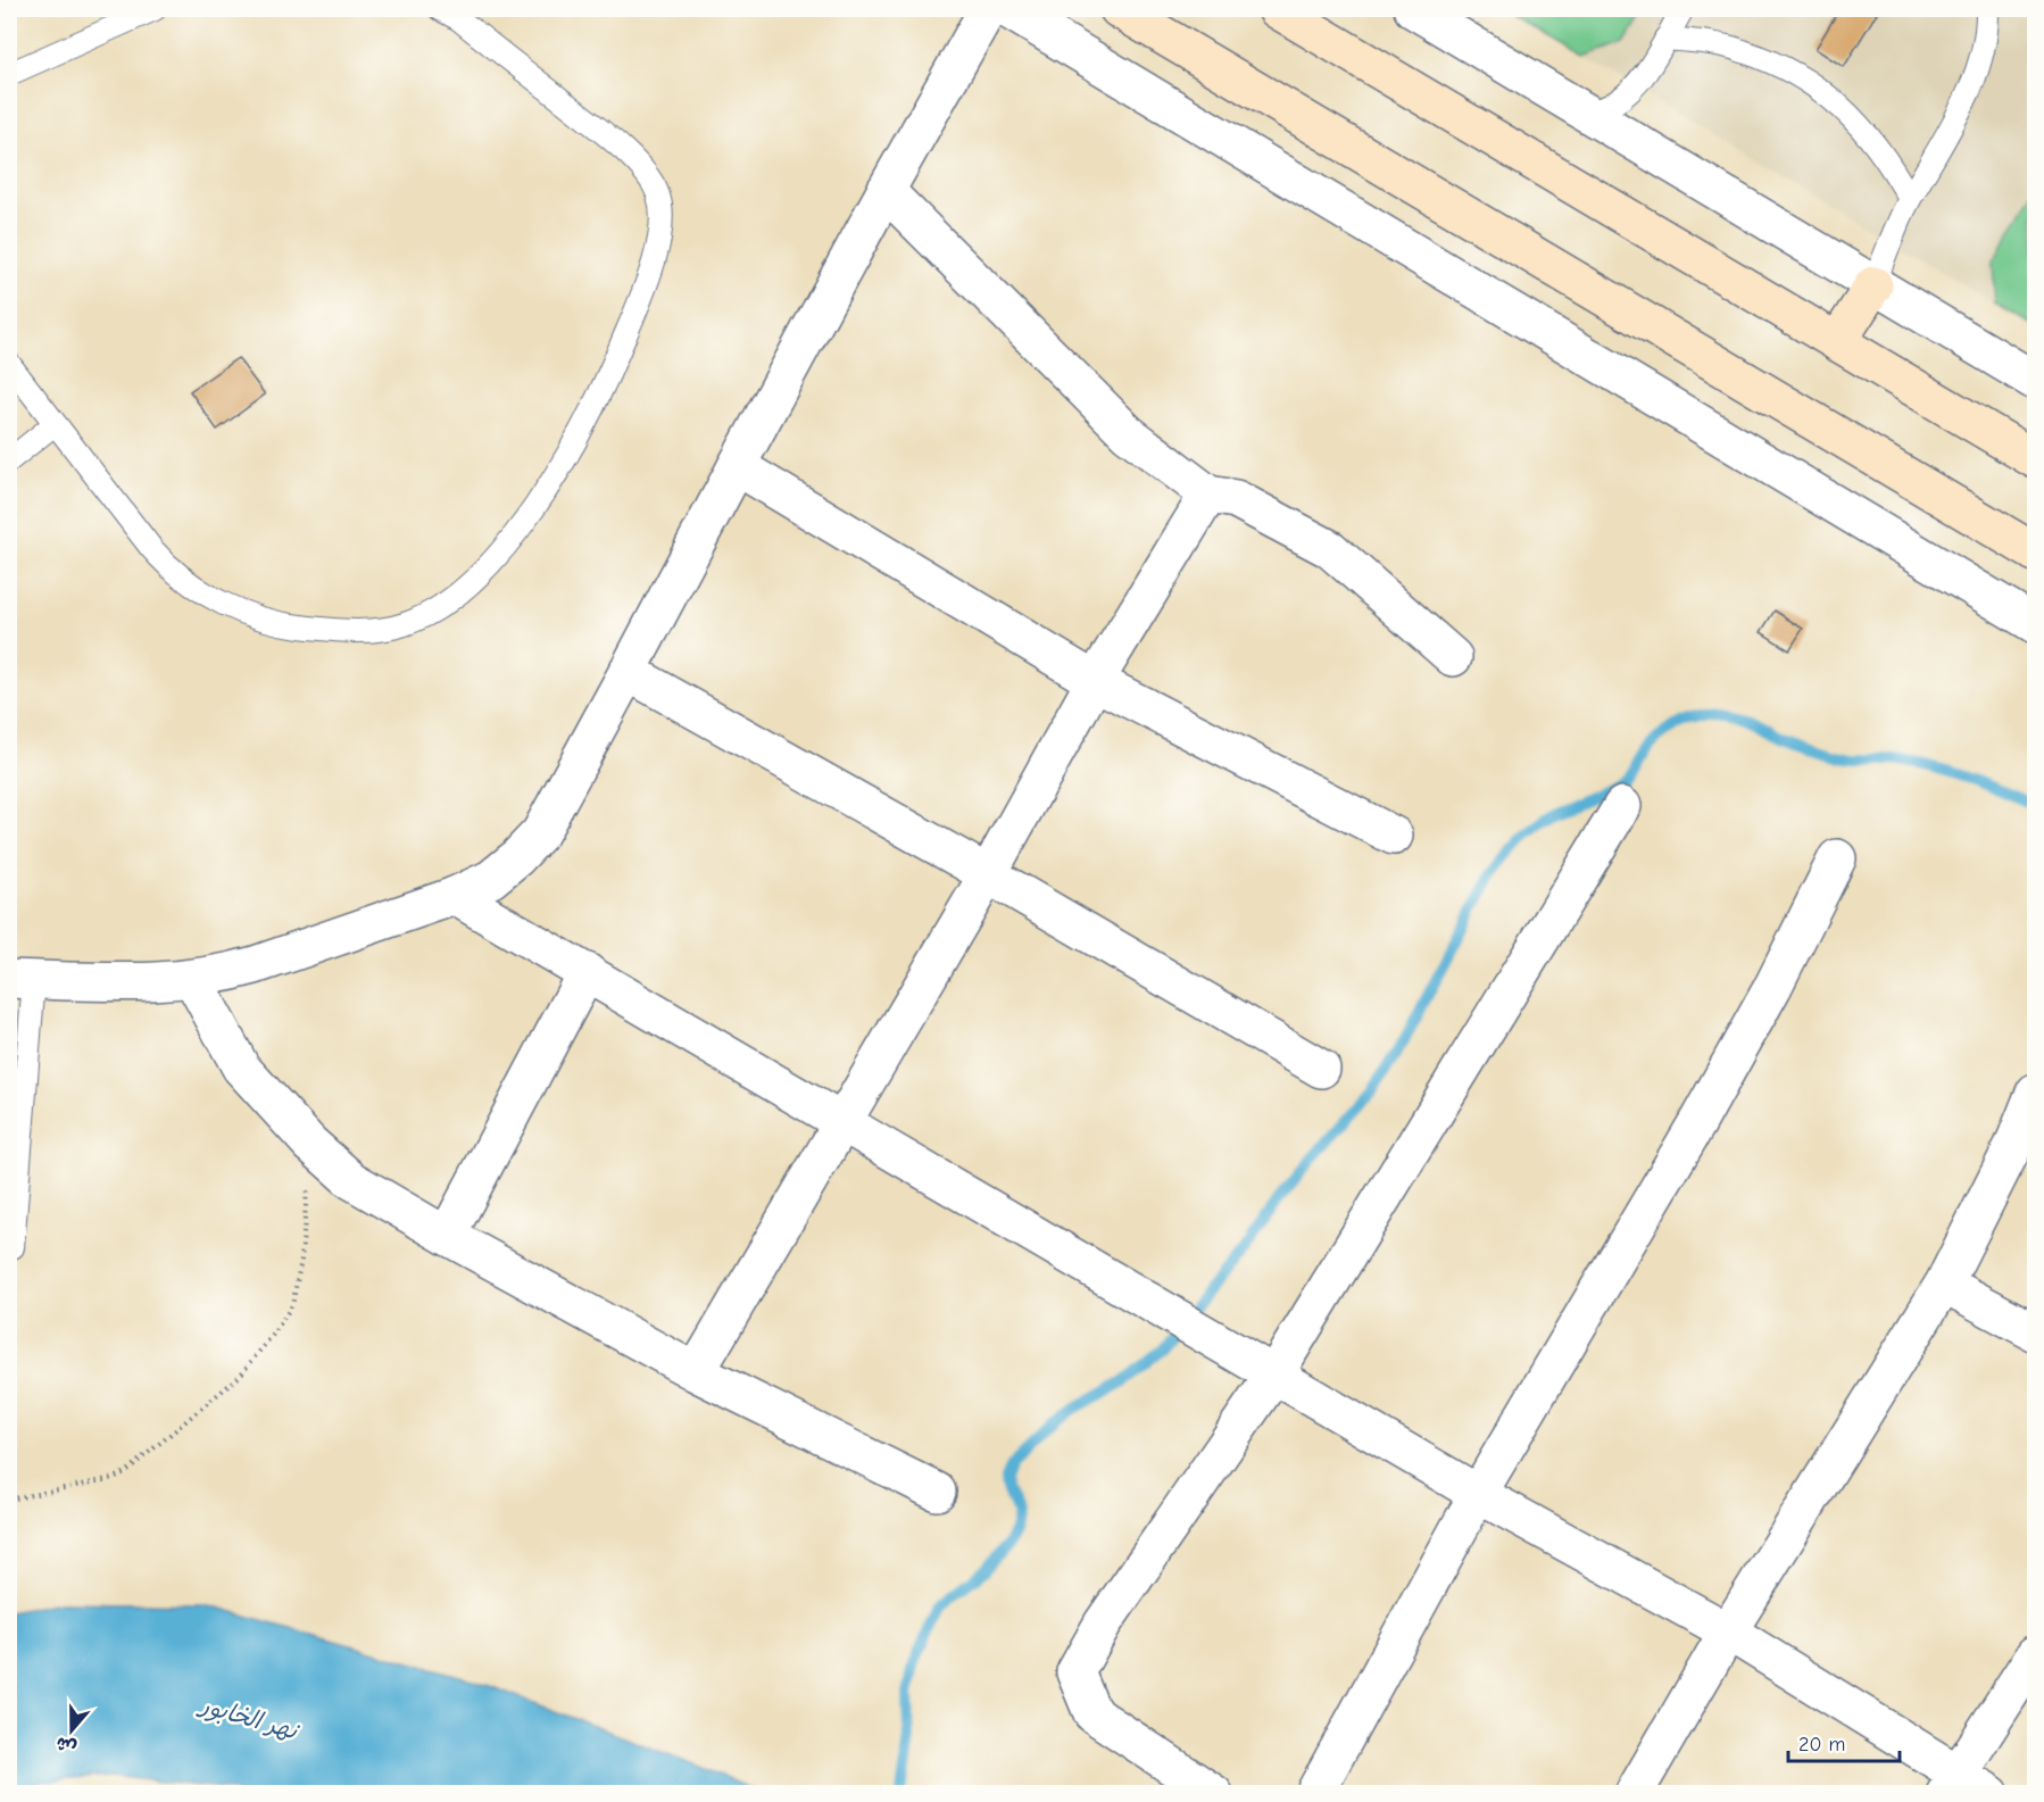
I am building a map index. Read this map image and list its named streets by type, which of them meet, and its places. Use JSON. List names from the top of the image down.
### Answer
{
  "water": ["نهر الخابور"],
  "scale_bar": "20 m",
  "north": "bottom"
}
